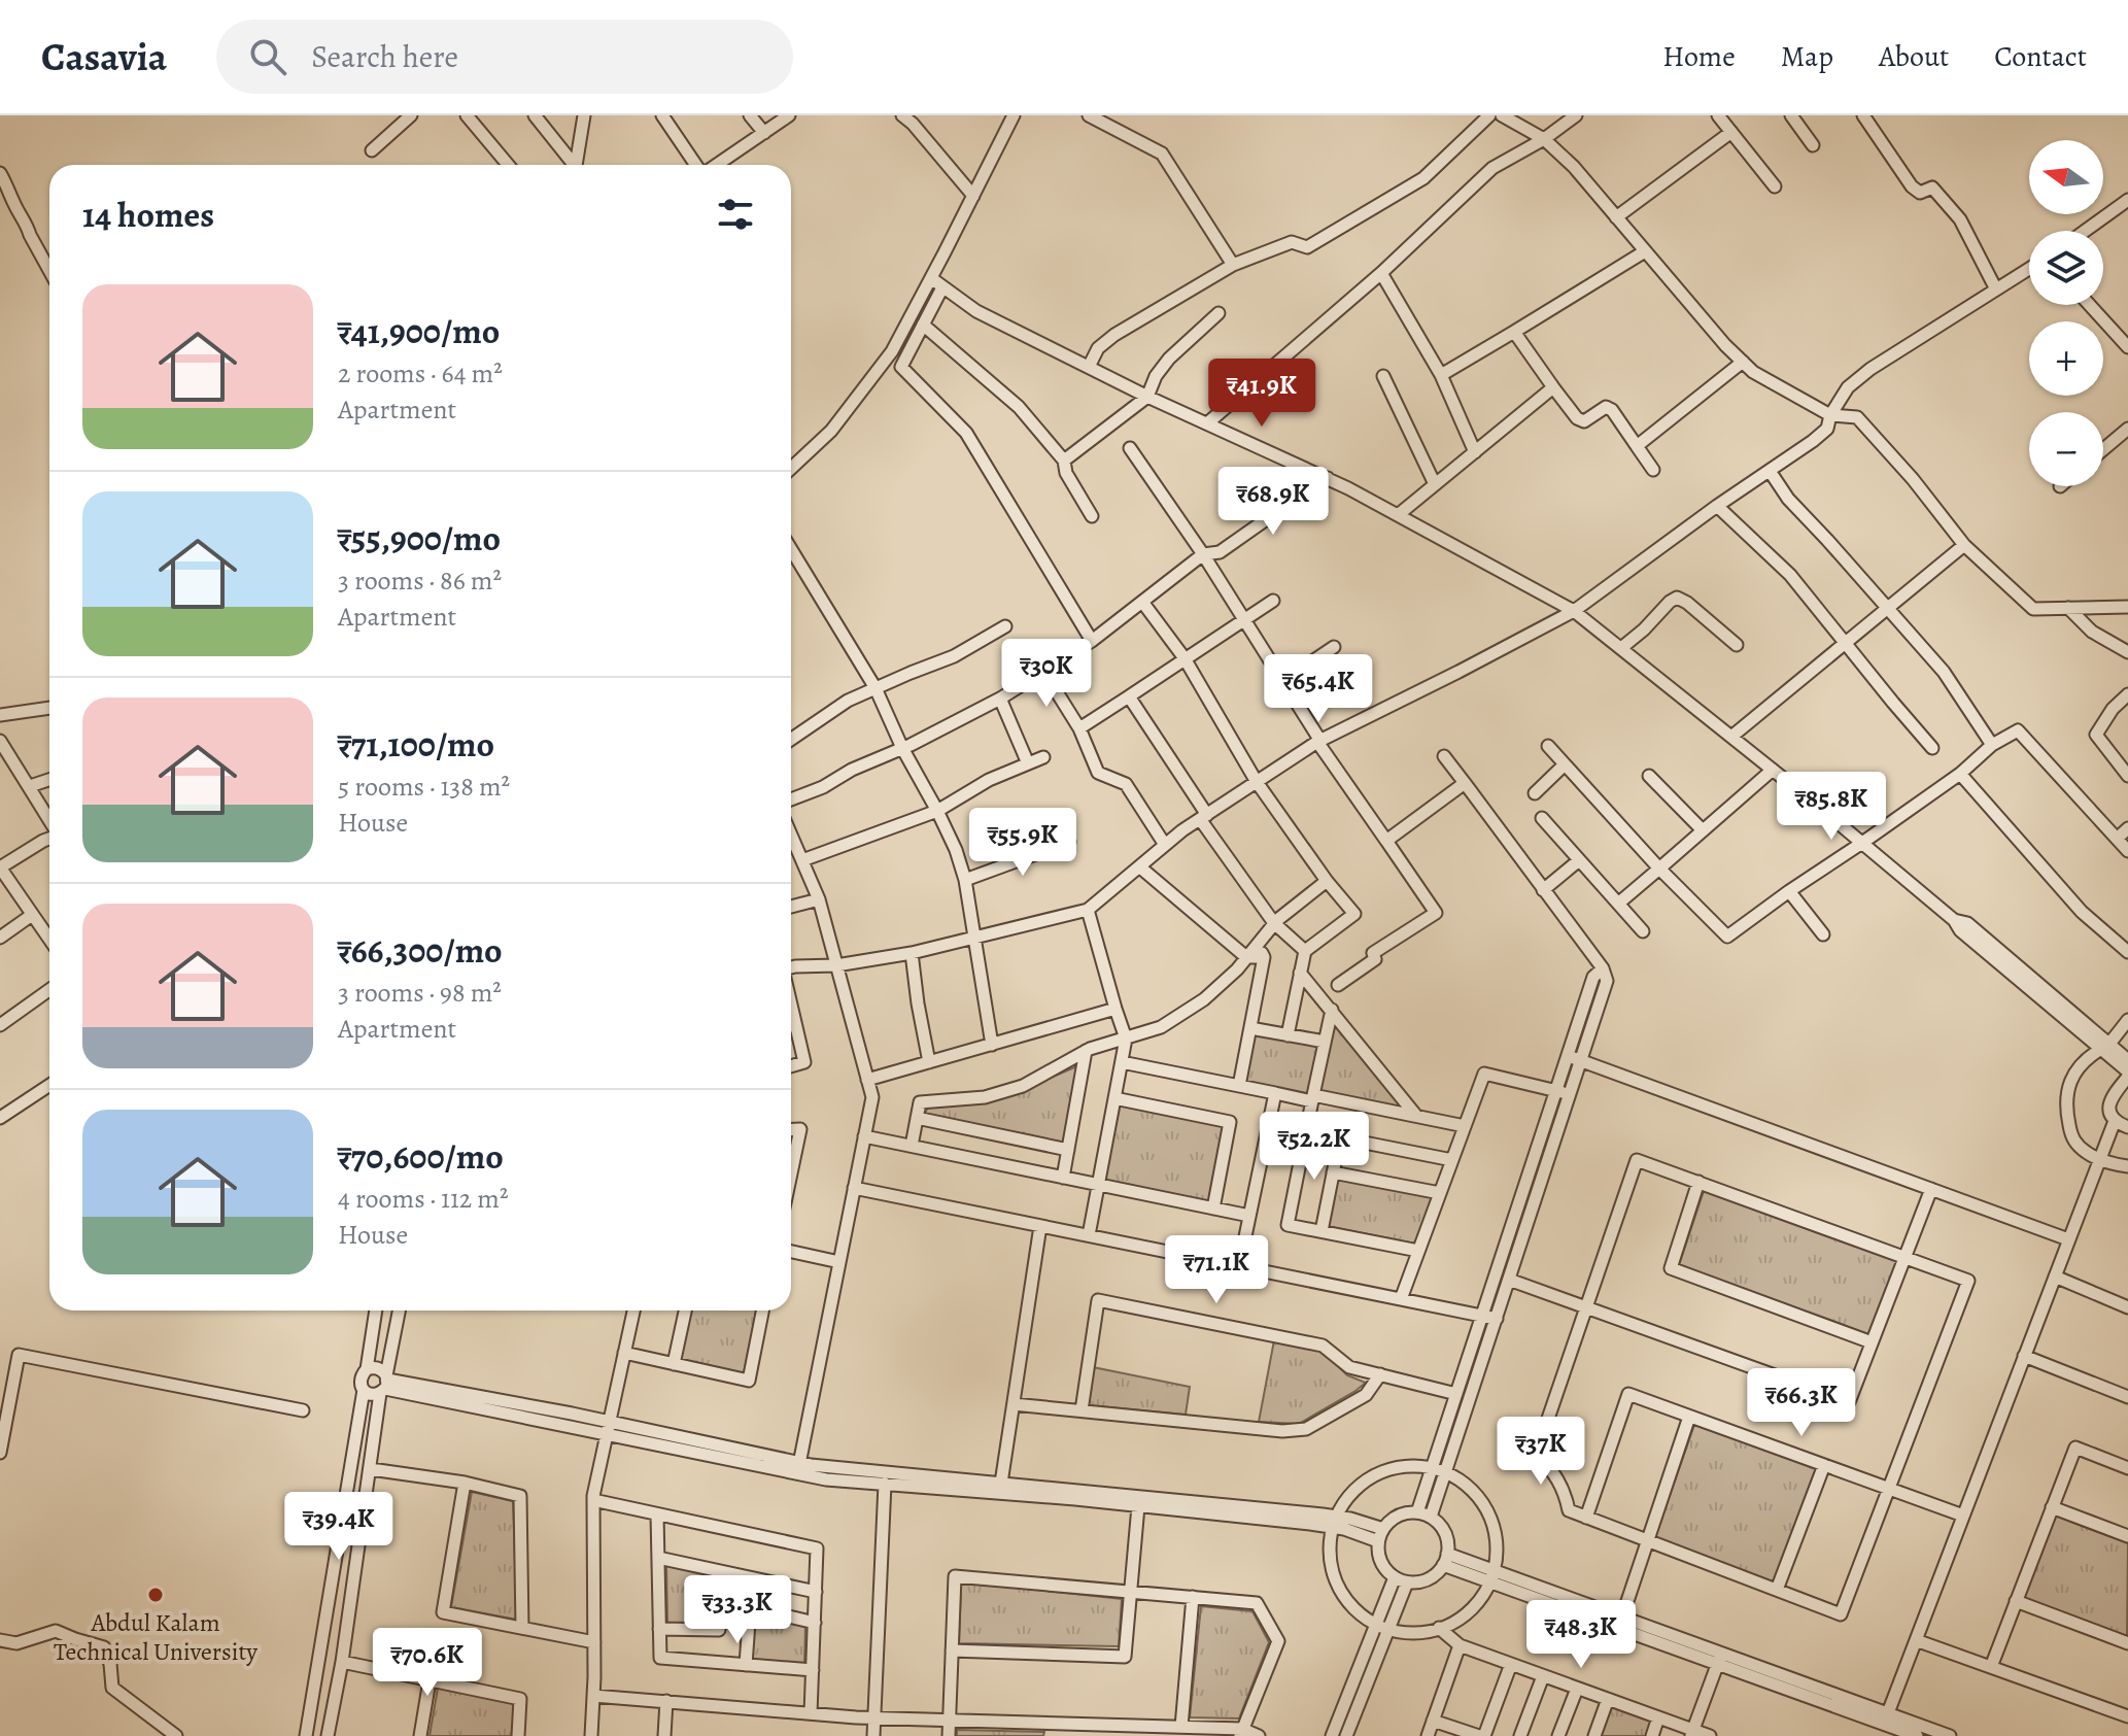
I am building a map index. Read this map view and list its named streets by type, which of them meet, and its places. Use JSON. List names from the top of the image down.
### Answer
{
  "places": ["Abdul Kalam Technical University"],
  "north": "left",
  "page": {
    "header": "Casavia",
    "search": "Search here",
    "nav": [
      "Home",
      "Map",
      "About",
      "Contact"
    ],
    "map_buttons": ["+", "−"],
    "heading": "14 homes",
    "list": [
      {
        "name": "₹41,900/mo",
        "note": "2 rooms · 64 m² · Apartment"
      },
      {
        "name": "₹55,900/mo",
        "note": "3 rooms · 86 m² · Apartment"
      },
      {
        "name": "₹71,100/mo",
        "note": "5 rooms · 138 m² · House"
      },
      {
        "name": "₹66,300/mo",
        "note": "3 rooms · 98 m² · Apartment"
      },
      {
        "name": "₹70,600/mo",
        "note": "4 rooms · 112 m² · House"
      }
    ],
    "price": [
      "₹41.9K",
      "₹68.9K",
      "₹30K",
      "₹65.4K",
      "₹85.8K",
      "₹55.9K",
      "₹52.2K",
      "₹71.1K",
      "₹66.3K",
      "₹37K",
      "₹39.4K",
      "₹33.3K",
      "₹48.3K",
      "₹70.6K"
    ]
  }
}
